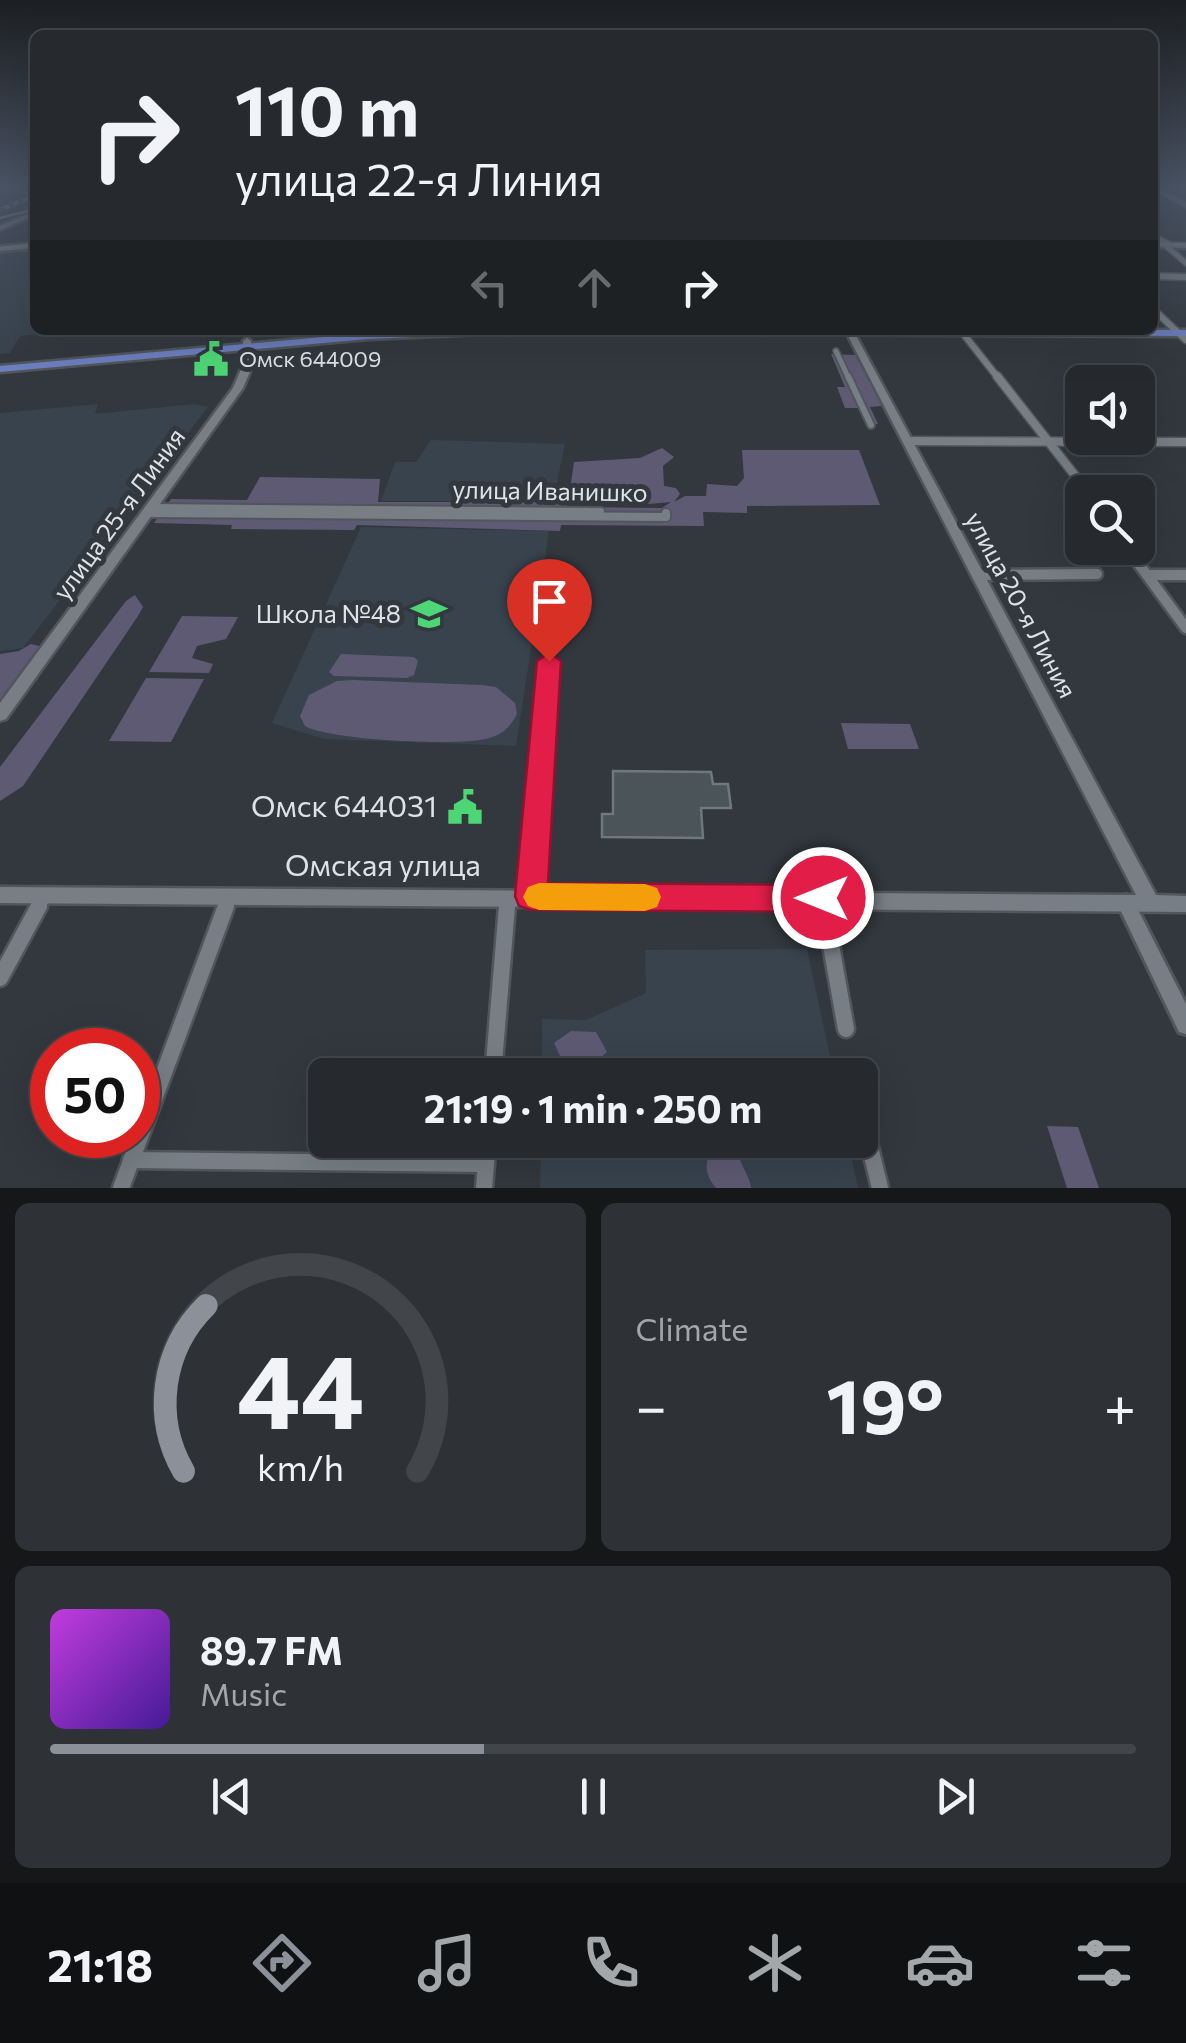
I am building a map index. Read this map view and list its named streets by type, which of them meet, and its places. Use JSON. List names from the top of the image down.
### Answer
{
  "streets": {
    "main road": ["улица 25-я Линия", "улица 20-я Линия", "Омская улица"],
    "street": ["улица Иванишко"]
  },
  "crossings": [
    ["улица Иванишко", "улица 25-я Линия"],
    ["улица 20-я Линия", "Омская улица"]
  ],
  "places": {
    "public building": ["Омск 644009", "Омск 644031"],
    "school or university": ["Школа №48"]
  },
  "page": {
    "turn": ["110 m", "улица 22-я Линия"],
    "limit": "50",
    "trip": "21:19 · 1 min · 250 m",
    "tile": "Climate",
    "heat": ["−", "19°", "+"],
    "song": ["89.7 FM", "Music"],
    "tabs": "21:18",
    "gauge": ["44", "km/h"]
  }
}
